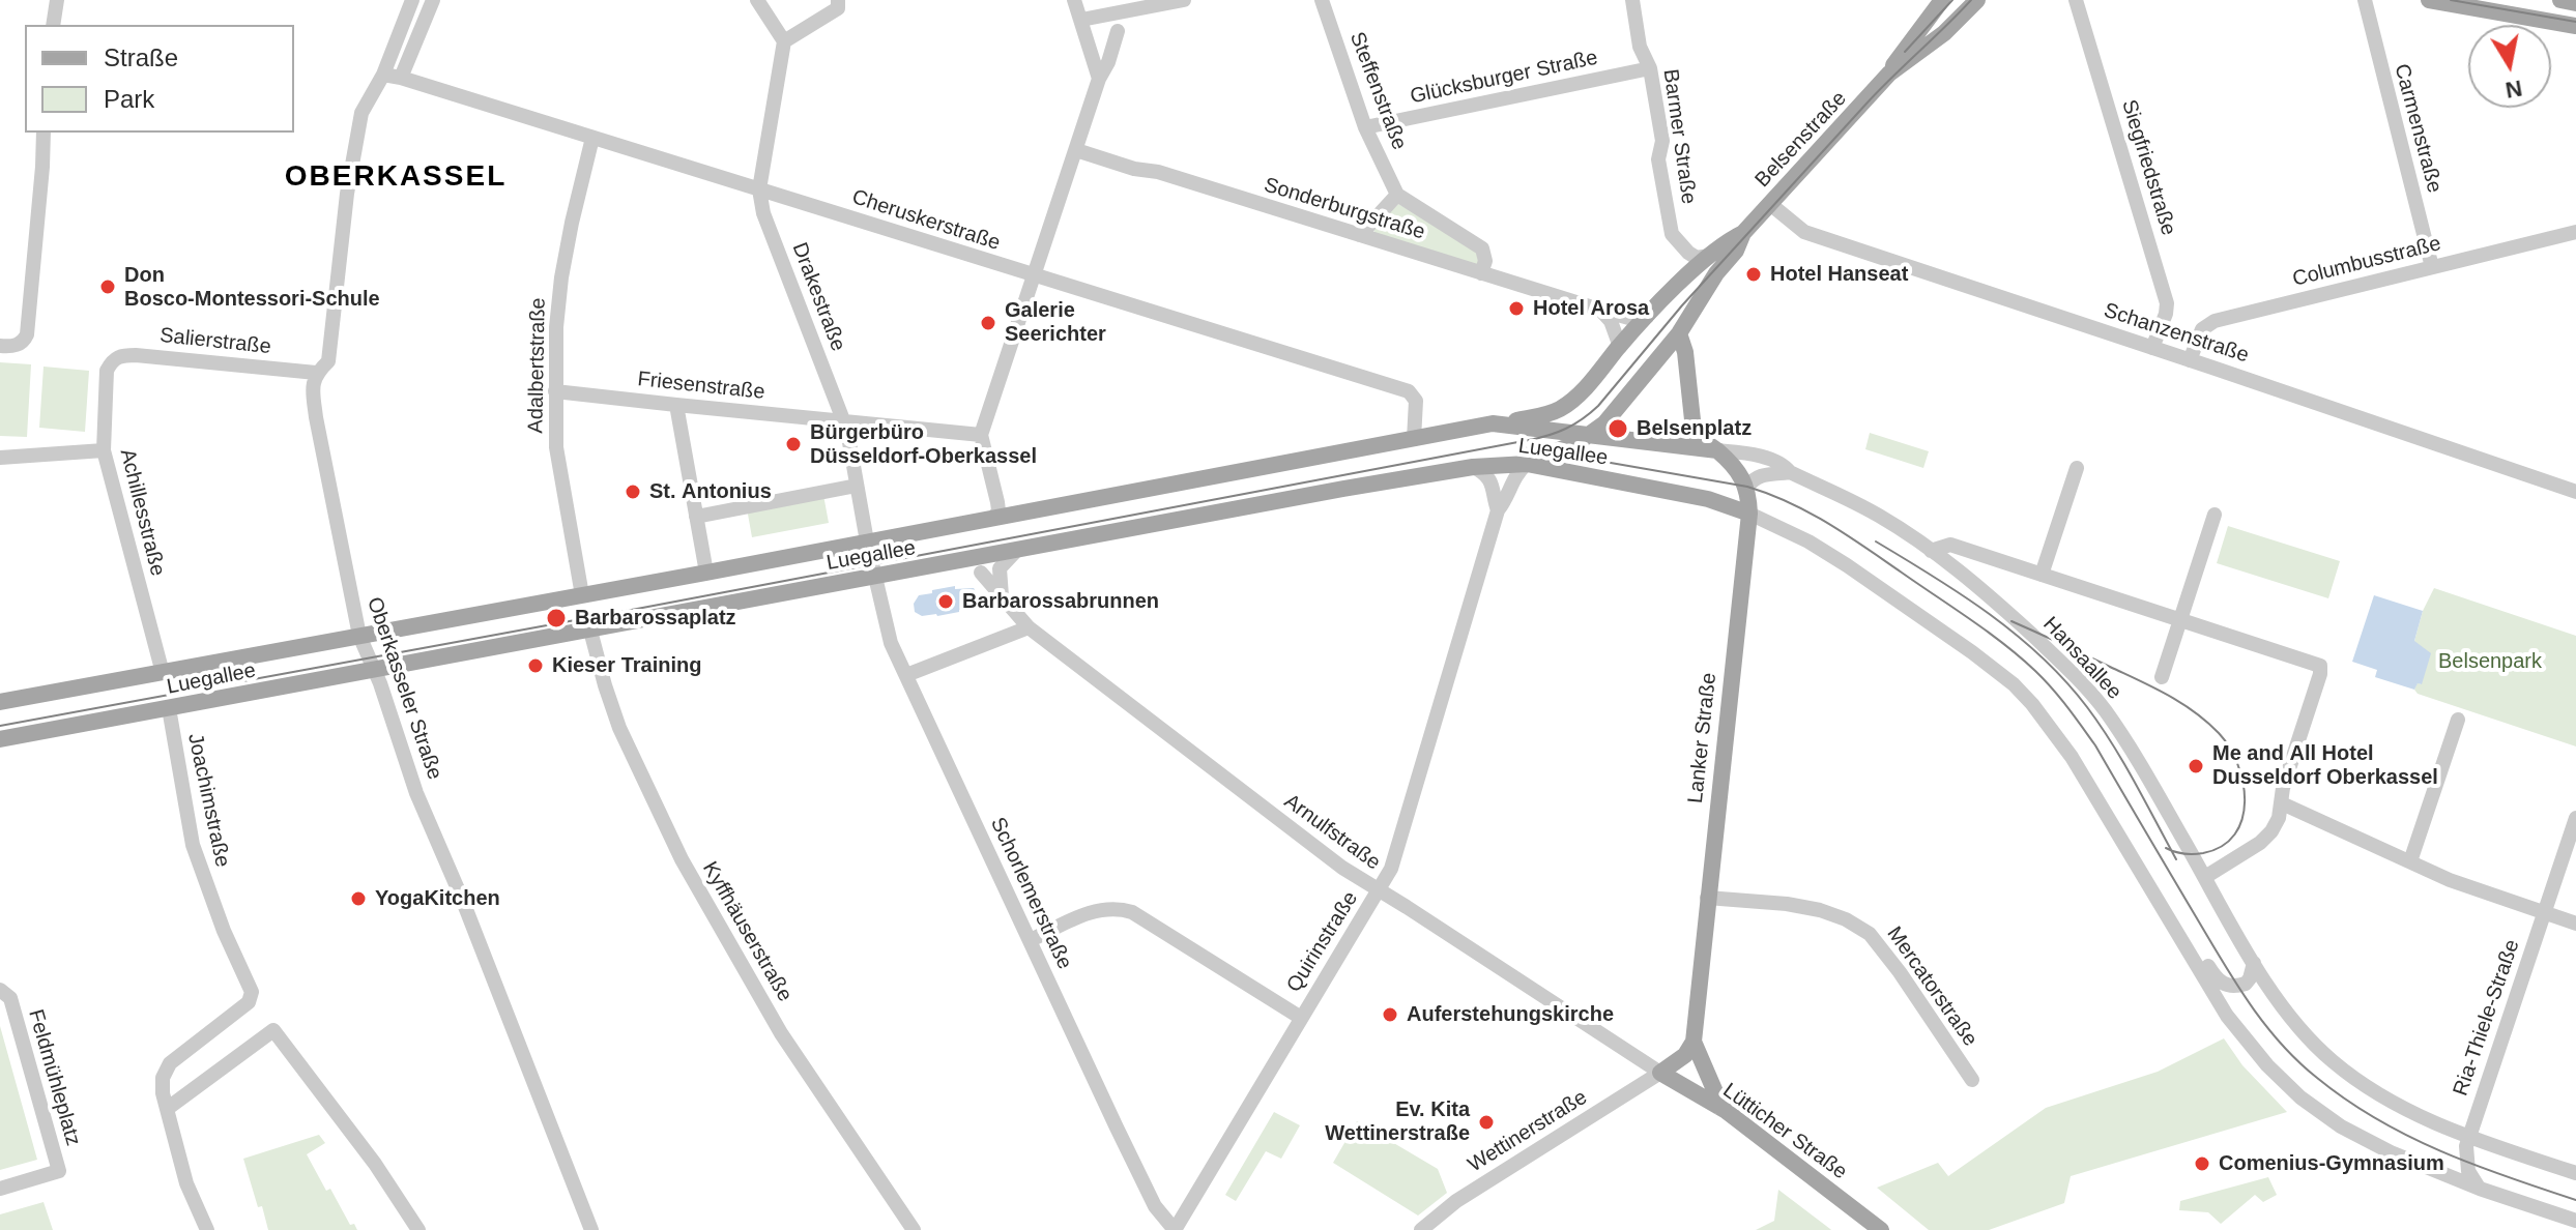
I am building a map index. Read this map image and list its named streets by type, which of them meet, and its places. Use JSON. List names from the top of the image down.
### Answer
{
  "streets": {
    "main road": [
      "Belsenstraße",
      "Luegallee",
      "Lanker Straße",
      "Lütticher Straße"
    ],
    "street": [
      "Glücksburger Straße",
      "Steffenstraße",
      "Carmenstraße",
      "Barmer Straße",
      "Siegfriedstraße",
      "Sonderburgstraße",
      "Cheruskerstraße",
      "Columbusstraße",
      "Drakestraße",
      "Schanzenstraße",
      "Salierstraße",
      "Adalbertstraße",
      "Friesenstraße",
      "Achillesstraße",
      "Hansaallee",
      "Oberkasseler Straße",
      "Joachimstraße",
      "Arnulfstraße",
      "Schorlemerstraße",
      "Kyffhäuserstraße",
      "Quirinstraße",
      "Mercatorstraße",
      "Ria-Thiele-Straße",
      "Feldmühleplatz",
      "Wettinerstraße"
    ]
  },
  "crossings": [
    ["Glücksburger Straße", "Steffenstraße"],
    ["Glücksburger Straße", "Barmer Straße"],
    ["Carmenstraße", "Columbusstraße"],
    ["Barmer Straße", "Belsenstraße"],
    ["Belsenstraße", "Sonderburgstraße"],
    ["Belsenstraße", "Schanzenstraße"],
    ["Siegfriedstraße", "Schanzenstraße"],
    ["Cheruskerstraße", "Drakestraße"],
    ["Cheruskerstraße", "Adalbertstraße"],
    ["Cheruskerstraße", "Luegallee"],
    ["Cheruskerstraße", "Oberkasseler Straße"],
    ["Columbusstraße", "Schanzenstraße"],
    ["Drakestraße", "Friesenstraße"],
    ["Drakestraße", "Luegallee"],
    ["Drakestraße", "Schorlemerstraße"],
    ["Salierstraße", "Achillesstraße"],
    ["Salierstraße", "Oberkasseler Straße"],
    ["Adalbertstraße", "Friesenstraße"],
    ["Adalbertstraße", "Luegallee"],
    ["Luegallee", "Achillesstraße"],
    ["Luegallee", "Hansaallee"],
    ["Luegallee", "Oberkasseler Straße"],
    ["Luegallee", "Lanker Straße"],
    ["Luegallee", "Joachimstraße"],
    ["Luegallee", "Schorlemerstraße"],
    ["Luegallee", "Kyffhäuserstraße"],
    ["Luegallee", "Quirinstraße"],
    ["Hansaallee", "Ria-Thiele-Straße"],
    ["Lanker Straße", "Mercatorstraße"],
    ["Lanker Straße", "Lütticher Straße"],
    ["Arnulfstraße", "Quirinstraße"],
    ["Arnulfstraße", "Wettinerstraße"],
    ["Arnulfstraße", "Lütticher Straße"],
    ["Schorlemerstraße", "Quirinstraße"],
    ["Wettinerstraße", "Lütticher Straße"]
  ],
  "districts": ["OBERKASSEL"],
  "parks": ["Belsenpark"],
  "places": [
    "Hotel Hanseat",
    "Don Bosco-Montessori-Schule",
    "Hotel Arosa",
    "Galerie Seerichter",
    "Belsenplatz",
    "Bürgerbüro Düsseldorf-Oberkassel",
    "St. Antonius",
    "Barbarossabrunnen",
    "Barbarossaplatz",
    "Kieser Training",
    "Me and All Hotel Dusseldorf Oberkassel",
    "YogaKitchen",
    "Auferstehungskirche",
    "Ev. Kita Wettinerstraße",
    "Comenius-Gymnasium"
  ],
  "legend": ["Straße", "Park"],
  "north": "bottom"
}
